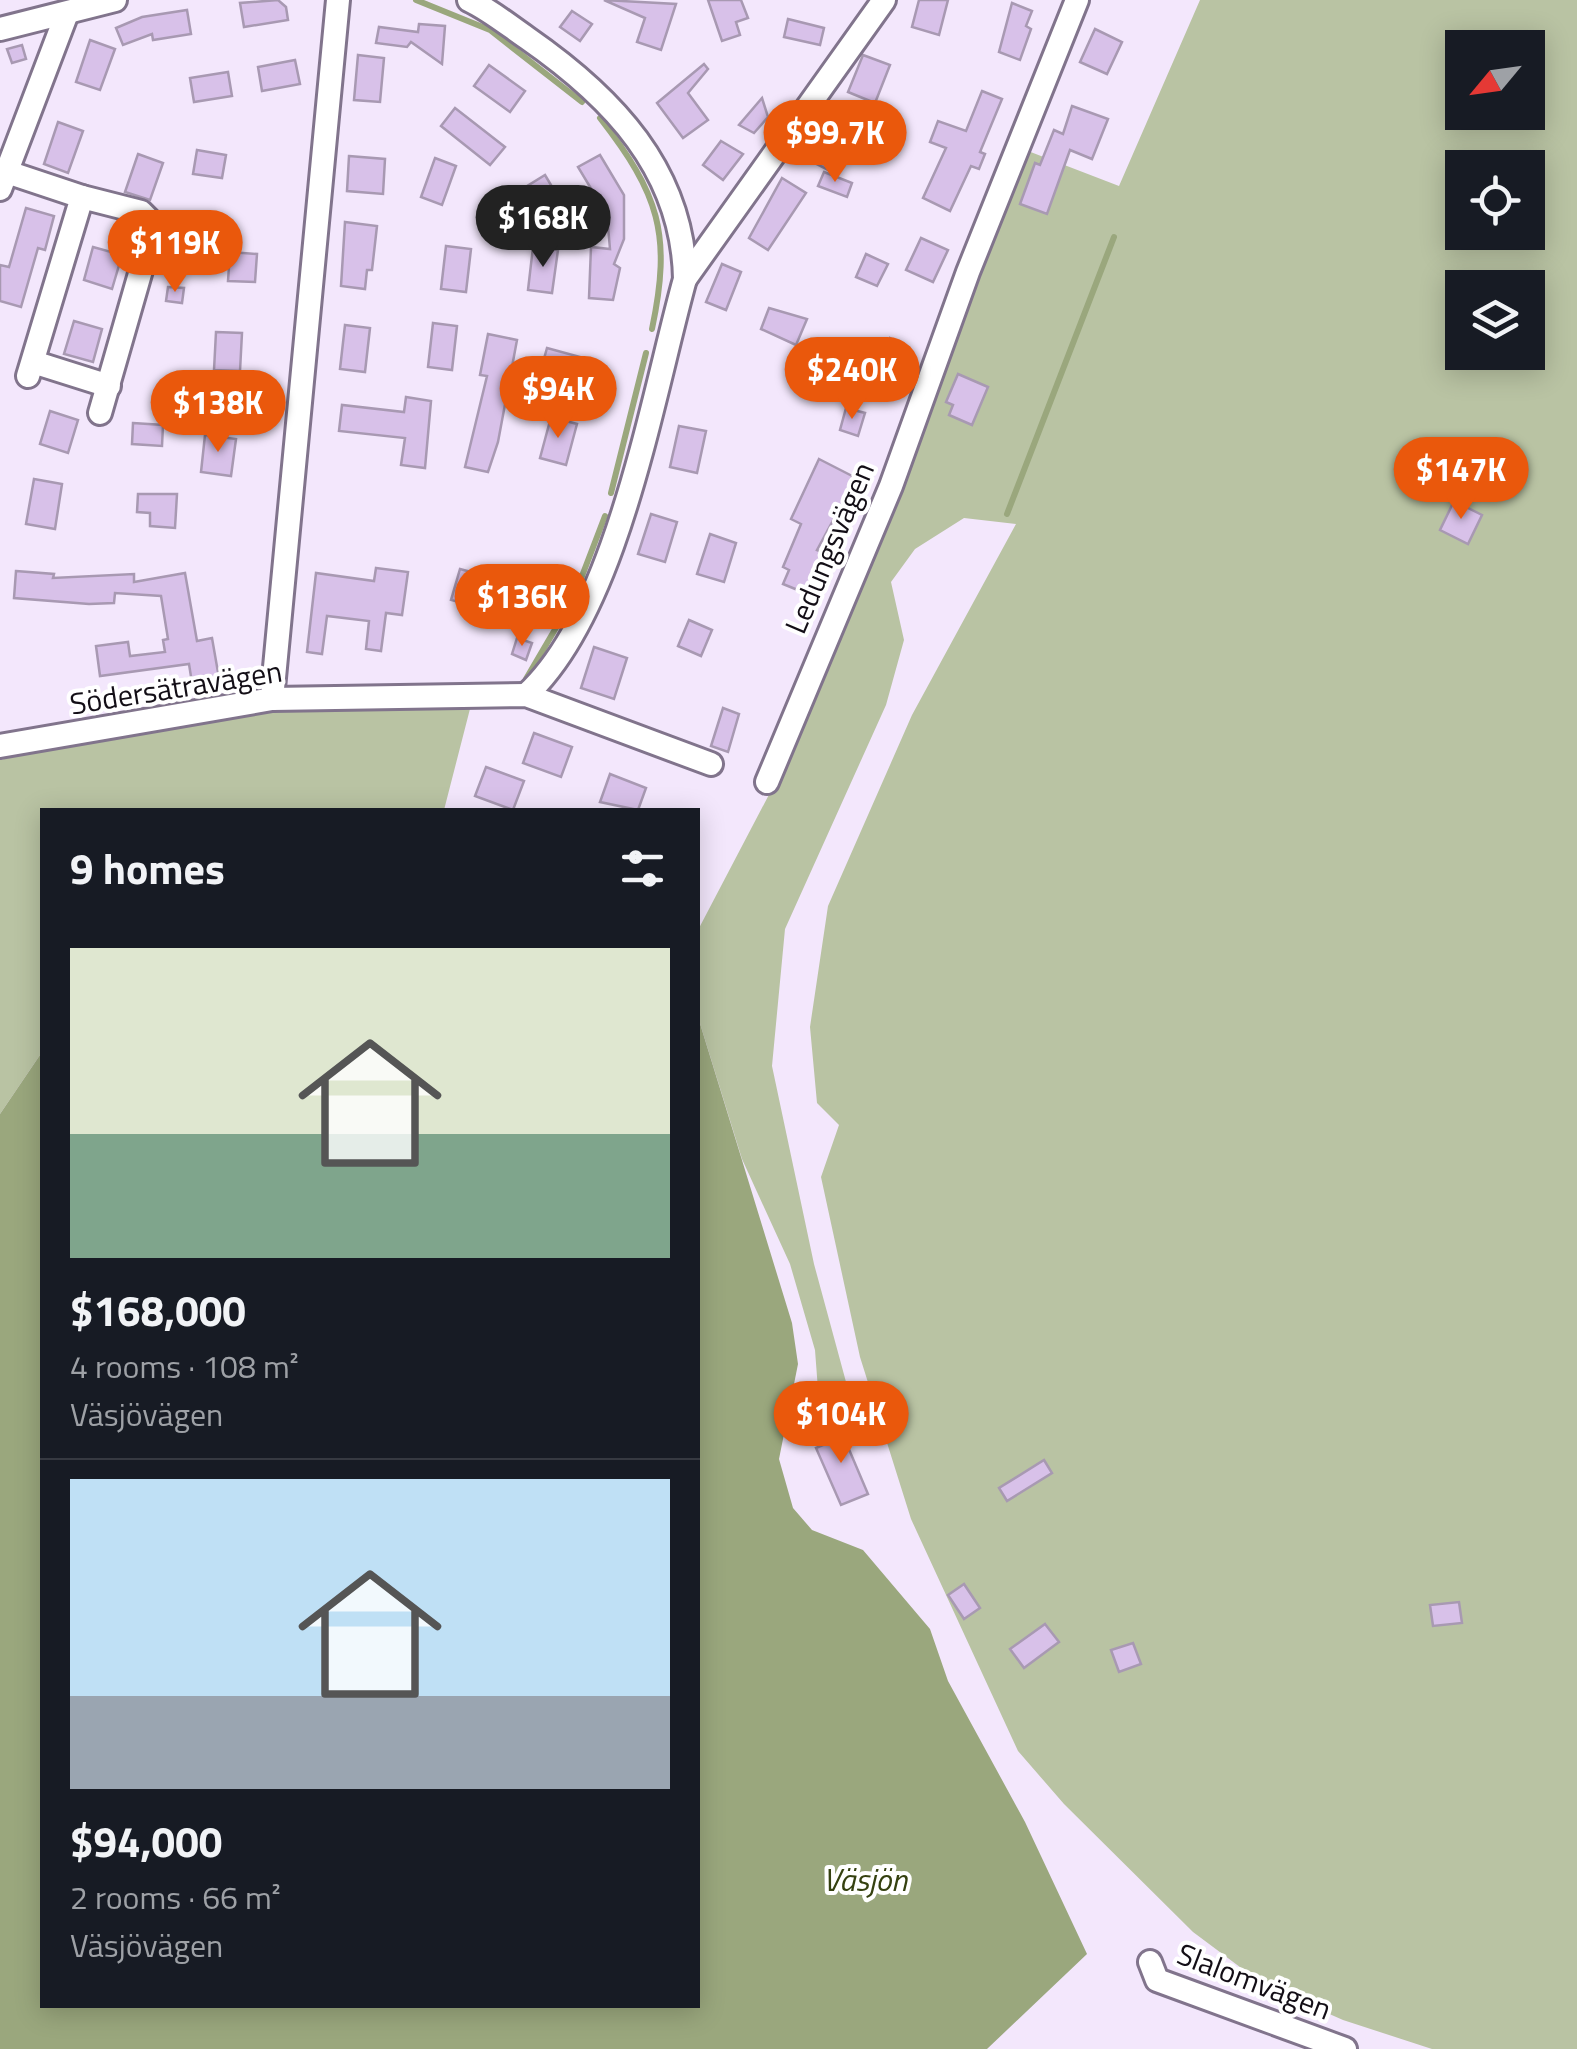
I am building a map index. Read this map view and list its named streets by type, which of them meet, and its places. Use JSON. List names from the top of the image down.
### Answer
{
  "streets": {
    "street": ["Ledungsvägen", "Södersätravägen", "Slalomvägen"]
  },
  "water": ["Väsjön"],
  "north": "bottom left",
  "page": {
    "price": [
      "$99.7K",
      "$168K",
      "$119K",
      "$240K",
      "$94K",
      "$138K",
      "$147K",
      "$136K",
      "$104K"
    ],
    "heading": "9 homes",
    "list": [
      {
        "name": "$168,000",
        "note": "4 rooms · 108 m² · Väsjövägen"
      },
      {
        "name": "$94,000",
        "note": "2 rooms · 66 m² · Väsjövägen"
      }
    ]
  }
}
